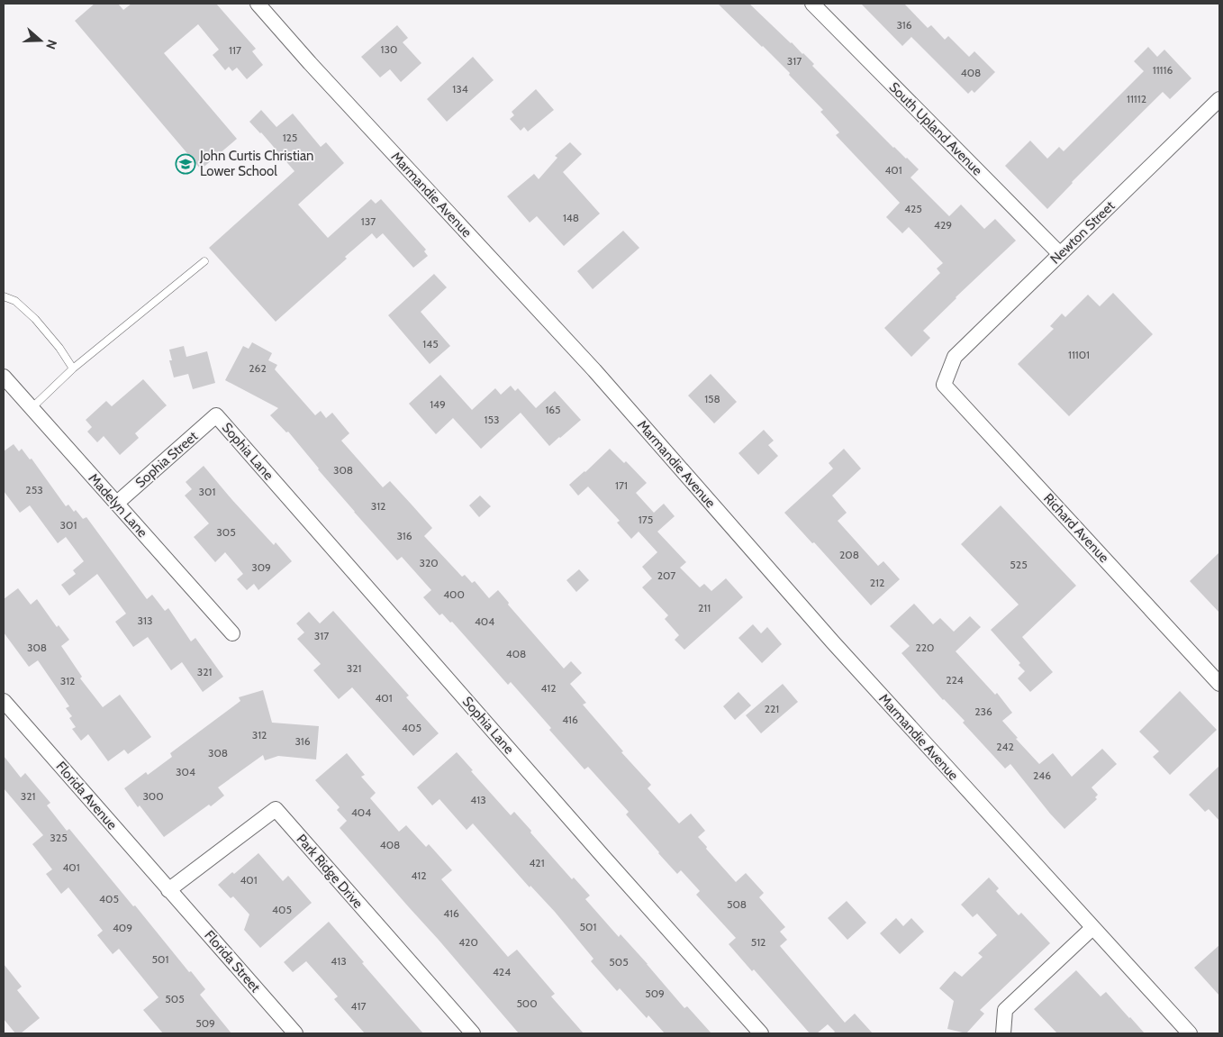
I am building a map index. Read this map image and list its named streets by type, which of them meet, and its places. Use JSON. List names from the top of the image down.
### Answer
{
  "streets": {
    "street": [
      "South Upland Avenue",
      "Marmandie Avenue",
      "Newton Street",
      "Sophia Lane",
      "Sophia Street",
      "Madelyn Lane",
      "Richard Avenue",
      "Florida Avenue",
      "Park Ridge Drive",
      "Florida Street"
    ]
  },
  "crossings": [
    ["South Upland Avenue", "Newton Street"],
    ["Newton Street", "Richard Avenue"],
    ["Sophia Lane", "Sophia Street"],
    ["Sophia Street", "Madelyn Lane"],
    ["Florida Avenue", "Park Ridge Drive"],
    ["Florida Avenue", "Florida Street"],
    ["Park Ridge Drive", "Florida Street"]
  ],
  "places": {
    "school or university": ["John Curtis Christian Lower School"]
  },
  "house_numbers": [
    "316",
    "130",
    "117",
    "317",
    "11116",
    "408",
    "134",
    "11112",
    "125",
    "401",
    "425",
    "148",
    "137",
    "429",
    "145",
    "11101",
    "262",
    "158",
    "149",
    "165",
    "153",
    "308",
    "171",
    "253",
    "301",
    "312",
    "175",
    "301",
    "305",
    "316",
    "208",
    "320",
    "525",
    "309",
    "207",
    "212",
    "400",
    "211",
    "313",
    "404",
    "317",
    "308",
    "220",
    "408",
    "321",
    "321",
    "224",
    "312",
    "412",
    "401",
    "221",
    "236",
    "416",
    "405",
    "312",
    "316",
    "242",
    "308",
    "304",
    "246",
    "321",
    "300",
    "413",
    "404",
    "325",
    "408",
    "421",
    "401",
    "412",
    "401",
    "405",
    "508",
    "405",
    "416",
    "501",
    "409",
    "420",
    "512",
    "501",
    "413",
    "505",
    "424",
    "509",
    "505",
    "500",
    "417",
    "509"
  ],
  "north": "right"
}
